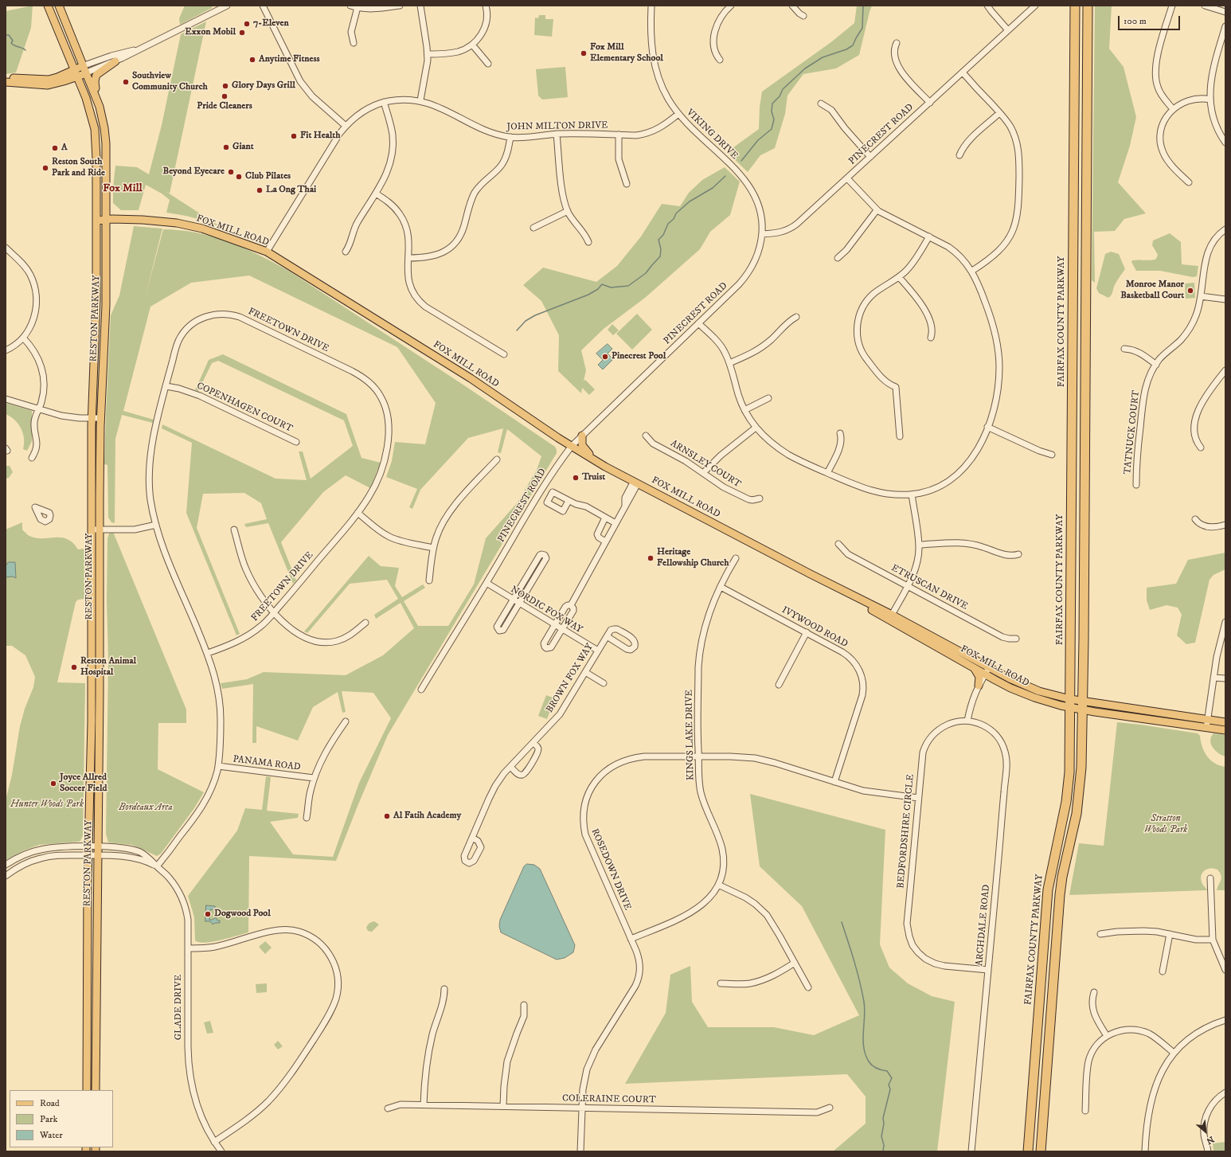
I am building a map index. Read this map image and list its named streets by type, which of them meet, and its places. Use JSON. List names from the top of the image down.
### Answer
{
  "streets": {
    "highway": ["FAIRFAX COUNTY PARKWAY"],
    "main road": ["FOX MILL ROAD", "RESTON PARKWAY"],
    "street": [
      "JOHN MILTON DRIVE",
      "VIKING DRIVE",
      "PINECREST ROAD",
      "FREETOWN DRIVE",
      "COPENHAGEN COURT",
      "TATNUCK COURT",
      "ARNSLEY COURT",
      "ETRUSCAN DRIVE",
      "NORDIC FOX WAY",
      "IVYWOOD ROAD",
      "BROWN FOX WAY",
      "KINGS LAKE DRIVE",
      "PANAMA ROAD",
      "BEDFORDSHIRE CIRCLE",
      "ROSEDOWN DRIVE",
      "ARCHDALE ROAD",
      "GLADE DRIVE",
      "COLERAINE COURT"
    ]
  },
  "crossings": [
    ["JOHN MILTON DRIVE", "VIKING DRIVE"],
    ["JOHN MILTON DRIVE", "FOX MILL ROAD"],
    ["VIKING DRIVE", "PINECREST ROAD"],
    ["PINECREST ROAD", "FOX MILL ROAD"],
    ["PINECREST ROAD", "NORDIC FOX WAY"],
    ["FOX MILL ROAD", "RESTON PARKWAY"],
    ["FOX MILL ROAD", "FAIRFAX COUNTY PARKWAY"],
    ["RESTON PARKWAY", "GLADE DRIVE"],
    ["FREETOWN DRIVE", "COPENHAGEN COURT"],
    ["FREETOWN DRIVE", "PANAMA ROAD"],
    ["FREETOWN DRIVE", "GLADE DRIVE"],
    ["NORDIC FOX WAY", "BROWN FOX WAY"],
    ["IVYWOOD ROAD", "KINGS LAKE DRIVE"],
    ["IVYWOOD ROAD", "ROSEDOWN DRIVE"],
    ["KINGS LAKE DRIVE", "ROSEDOWN DRIVE"],
    ["BEDFORDSHIRE CIRCLE", "ROSEDOWN DRIVE"],
    ["BEDFORDSHIRE CIRCLE", "ARCHDALE ROAD"],
    ["ROSEDOWN DRIVE", "COLERAINE COURT"]
  ],
  "districts": ["Fox Mill"],
  "parks": ["Hunter Woods Park", "Bordeaux Area", "Stratton Woods Park"],
  "places": [
    "7-Eleven",
    "Exxon Mobil",
    "Fox Mill Elementary School",
    "Anytime Fitness",
    "Southview Community Church",
    "Glory Days Grill",
    "Pride Cleaners",
    "Fit Health",
    "Giant",
    "A",
    "Reston South Park and Ride",
    "Beyond Eyecare",
    "Club Pilates",
    "La Ong Thai",
    "Monroe Manor Basketball Court",
    "Pinecrest Pool",
    "Truist",
    "Heritage Fellowship Church",
    "Reston Animal Hospital",
    "Joyce Allred Soccer Field",
    "Al Fatih Academy",
    "Dogwood Pool"
  ],
  "legend": ["Road", "Park", "Water"],
  "scale_bar": "100 m",
  "north": "bottom right"
}
